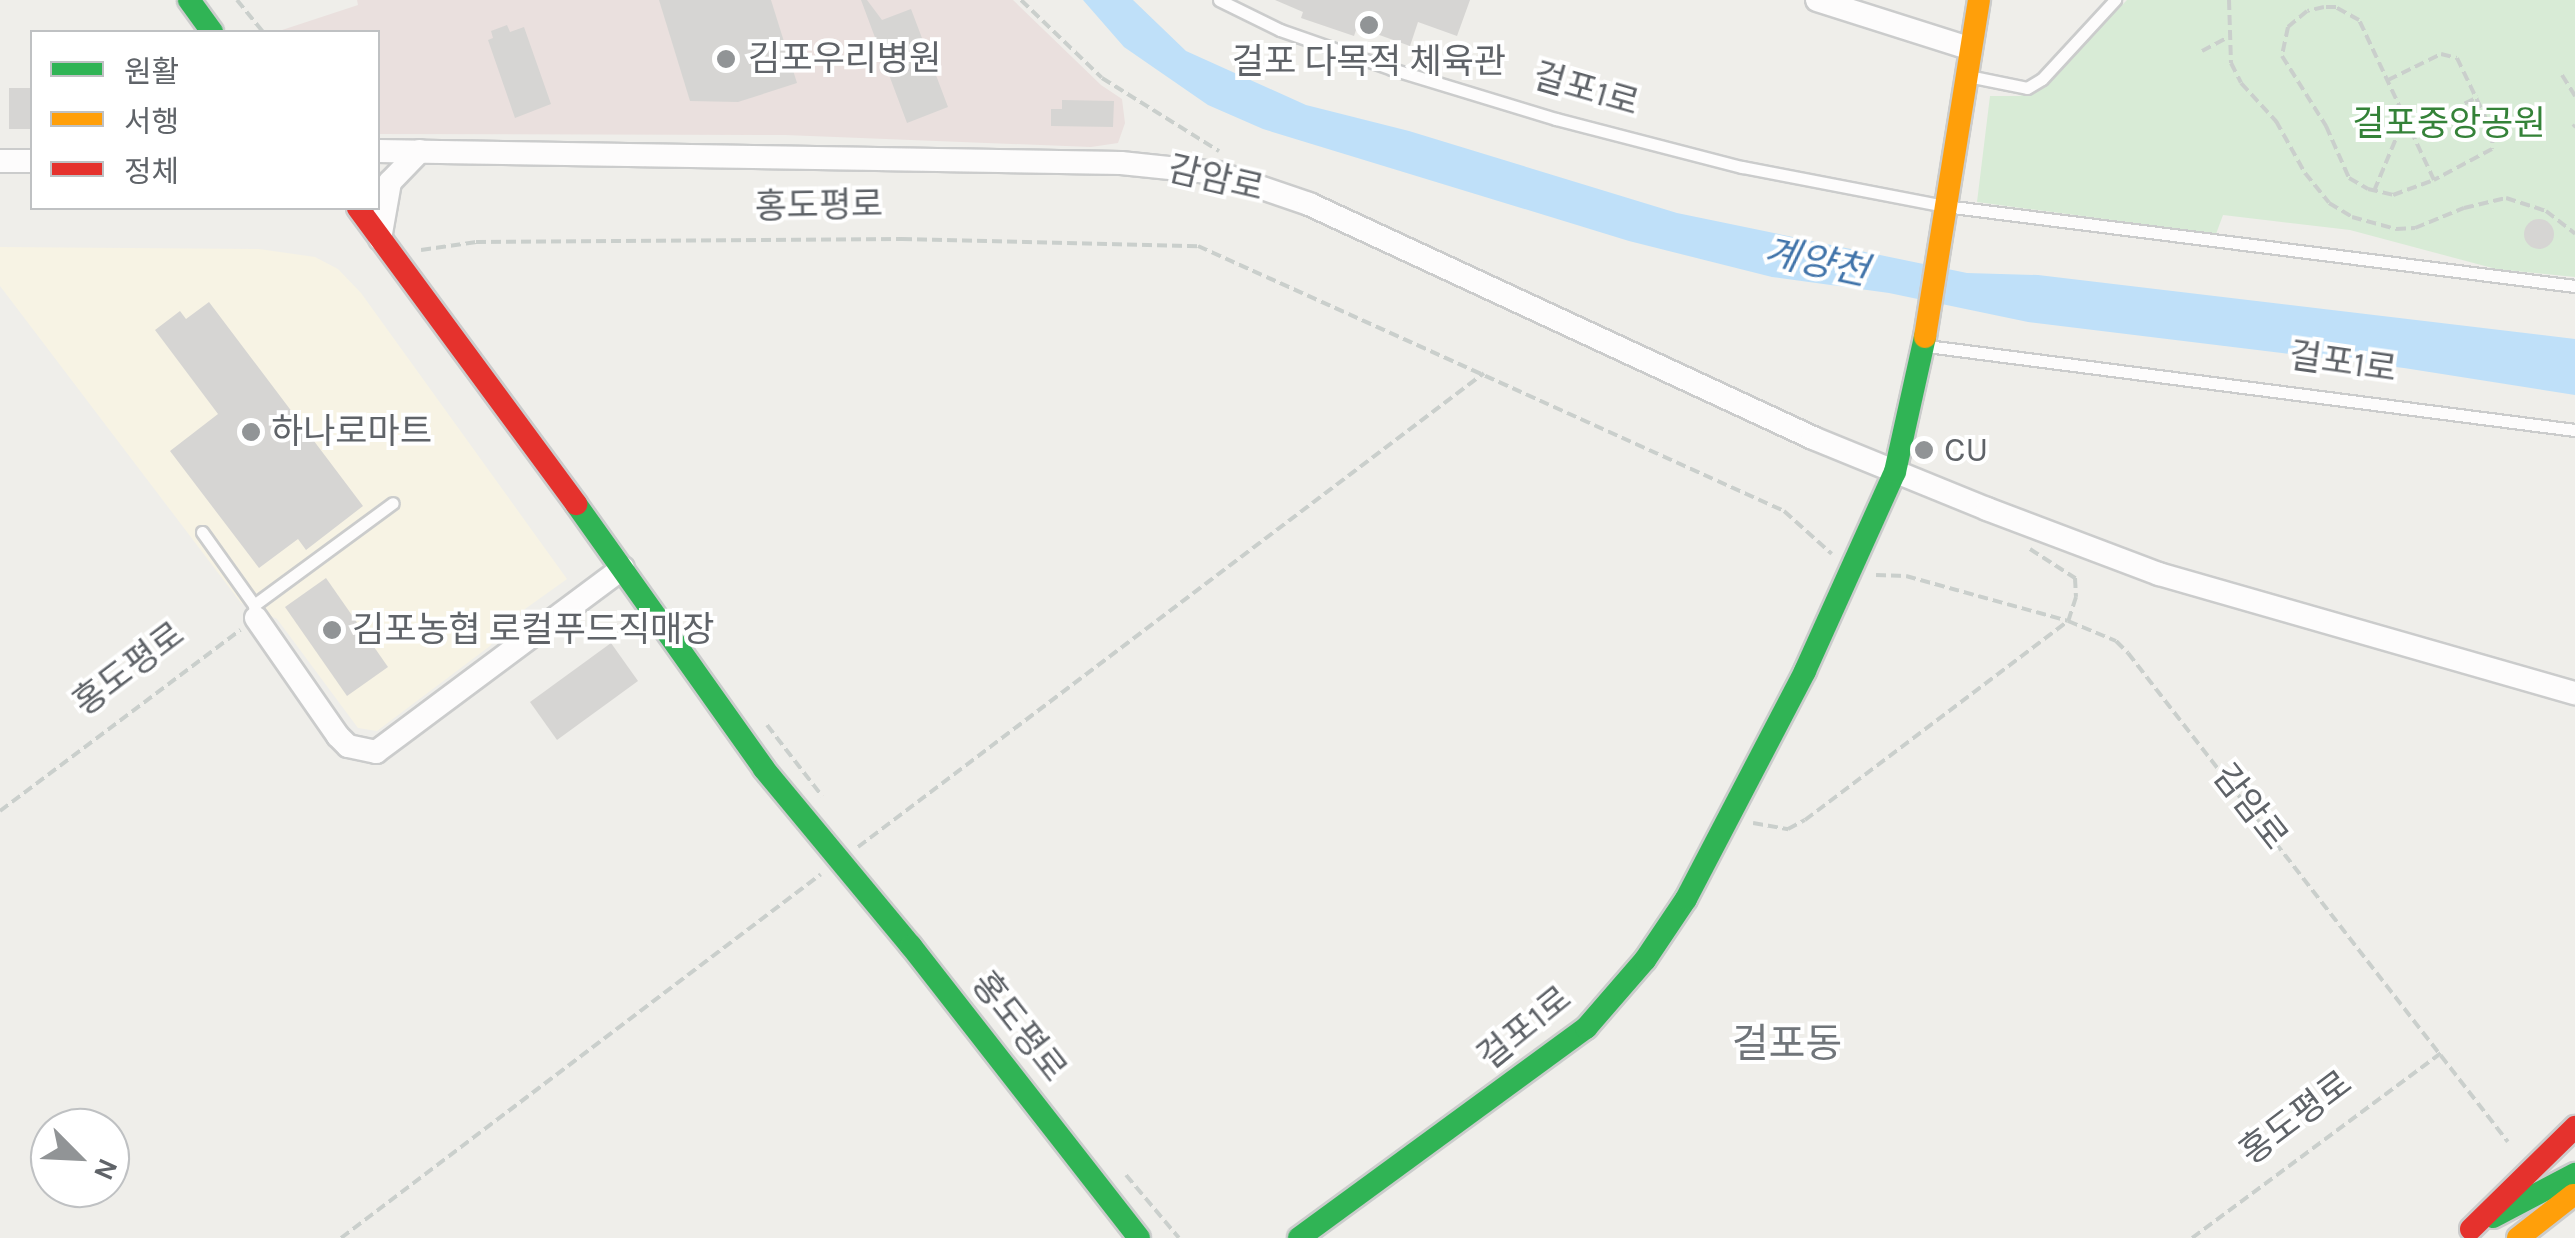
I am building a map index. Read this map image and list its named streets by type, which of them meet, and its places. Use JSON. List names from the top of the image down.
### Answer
{
  "streets": {
    "main road": ["걸포1로", "홍도평로"],
    "street": ["감암로"]
  },
  "crossings": [
    ["걸포1로", "감암로"],
    ["걸포1로", "홍도평로"],
    ["감암로", "홍도평로"]
  ],
  "districts": ["걸포동"],
  "water": ["계양천"],
  "parks": ["걸포중앙공원"],
  "places": [
    "걸포 다목적 체육관",
    "김포우리병원",
    "하나로마트",
    "CU",
    "김포농협 로컬푸드직매장"
  ],
  "legend": ["원활", "서행", "정체"],
  "north": "bottom right"
}
